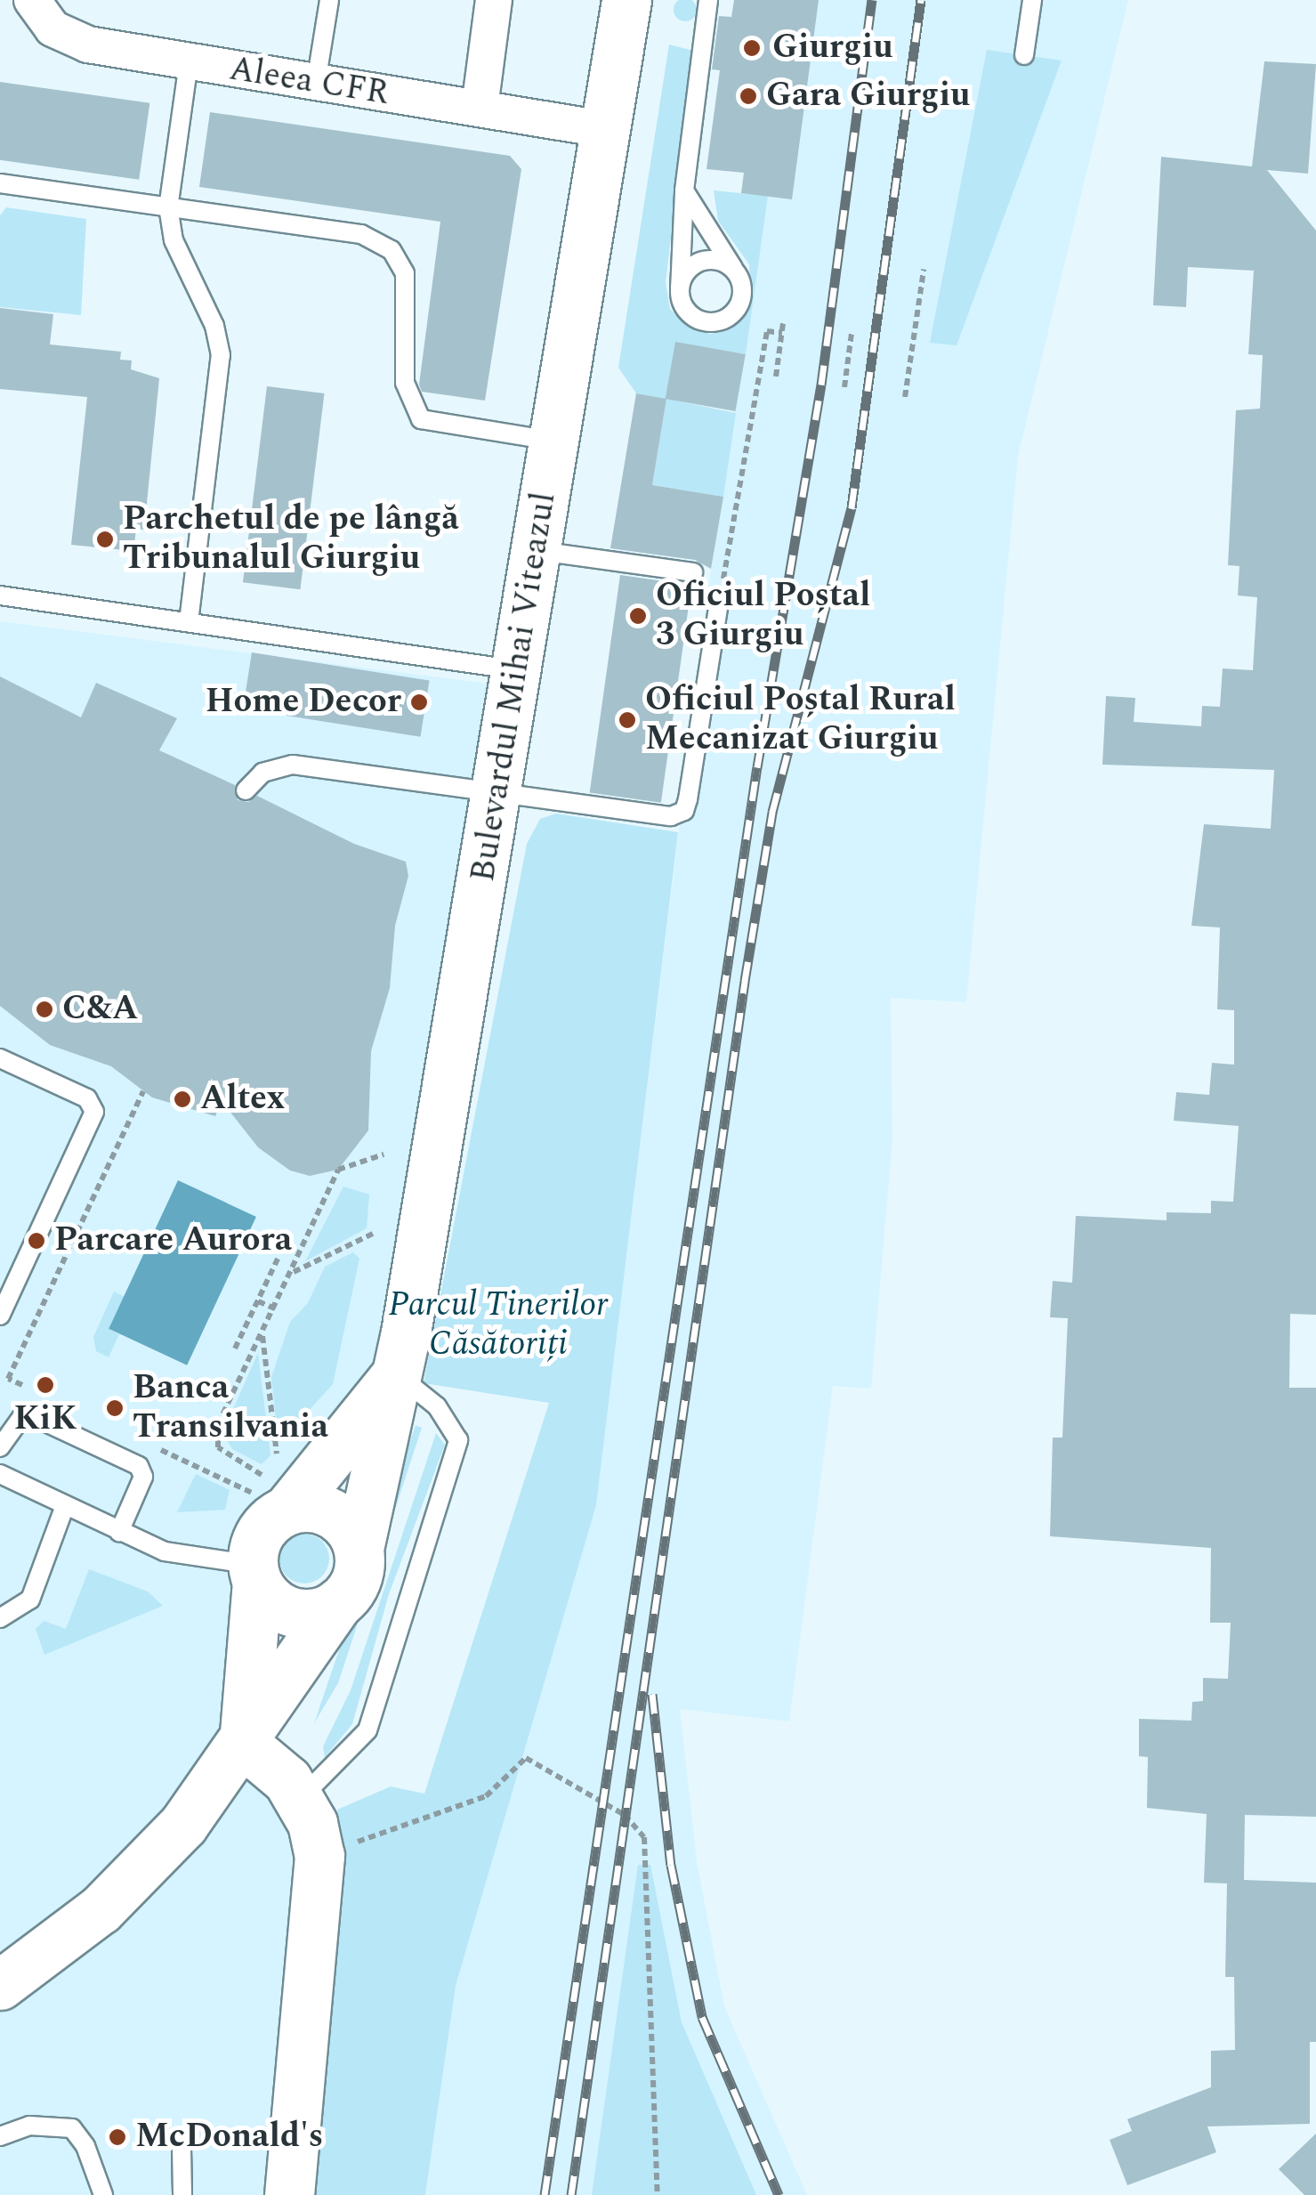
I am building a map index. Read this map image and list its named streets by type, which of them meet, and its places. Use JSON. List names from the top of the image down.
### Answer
{
  "streets": {
    "main road": ["Bulevardul Mihai Viteazul"],
    "street": ["Aleea CFR"]
  },
  "crossings": [
    ["Aleea CFR", "Bulevardul Mihai Viteazul"]
  ],
  "parks": ["Parcul Tinerilor Căsătoriți"],
  "places": [
    "Giurgiu",
    "Gara Giurgiu",
    "Parchetul de pe lângă Tribunalul Giurgiu",
    "Oficiul Poștal 3 Giurgiu",
    "Home Decor",
    "Oficiul Poștal Rural Mecanizat Giurgiu",
    "C&A",
    "Altex",
    "Parcare Aurora",
    "KiK",
    "Banca Transilvania",
    "McDonald's"
  ]
}
